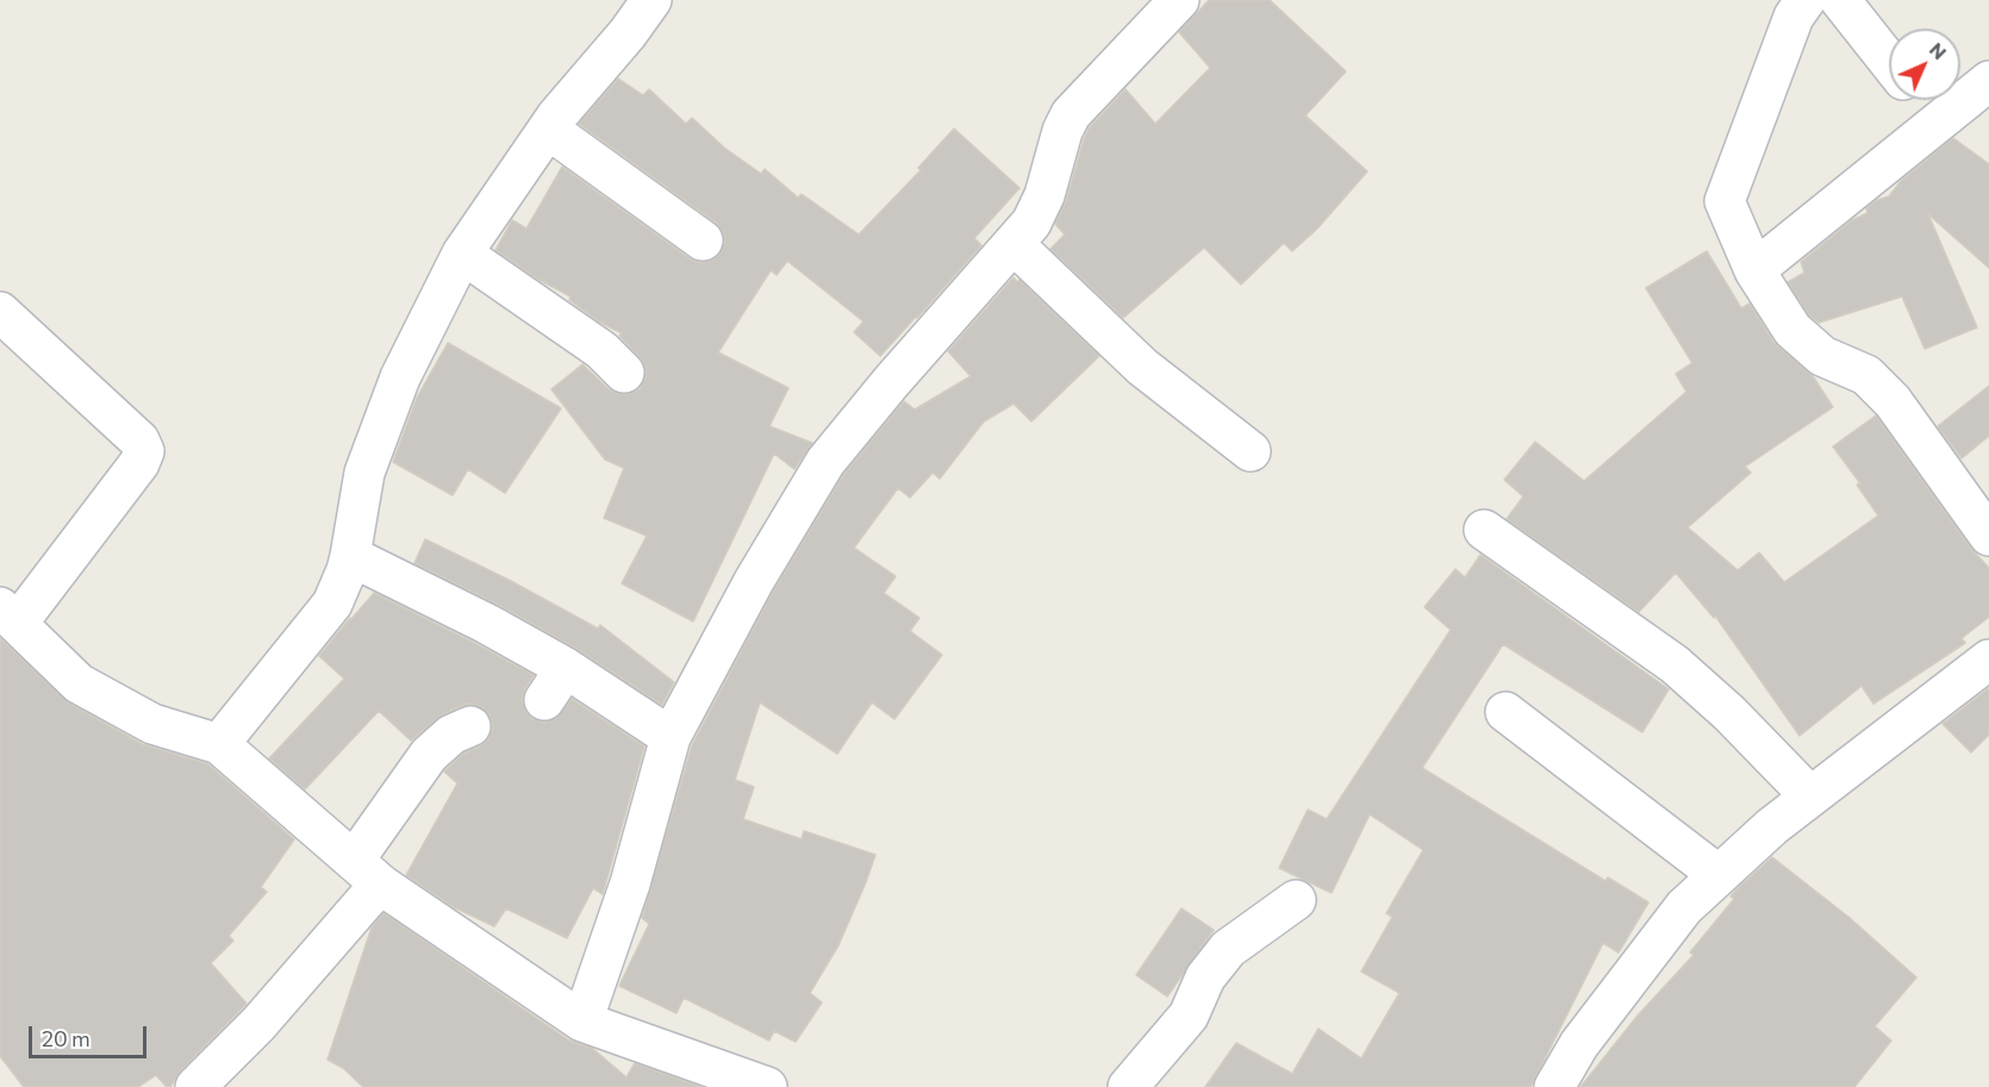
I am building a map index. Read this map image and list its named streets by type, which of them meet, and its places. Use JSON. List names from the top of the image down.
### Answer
{
  "scale_bar": "20 m",
  "north": "top right"
}
